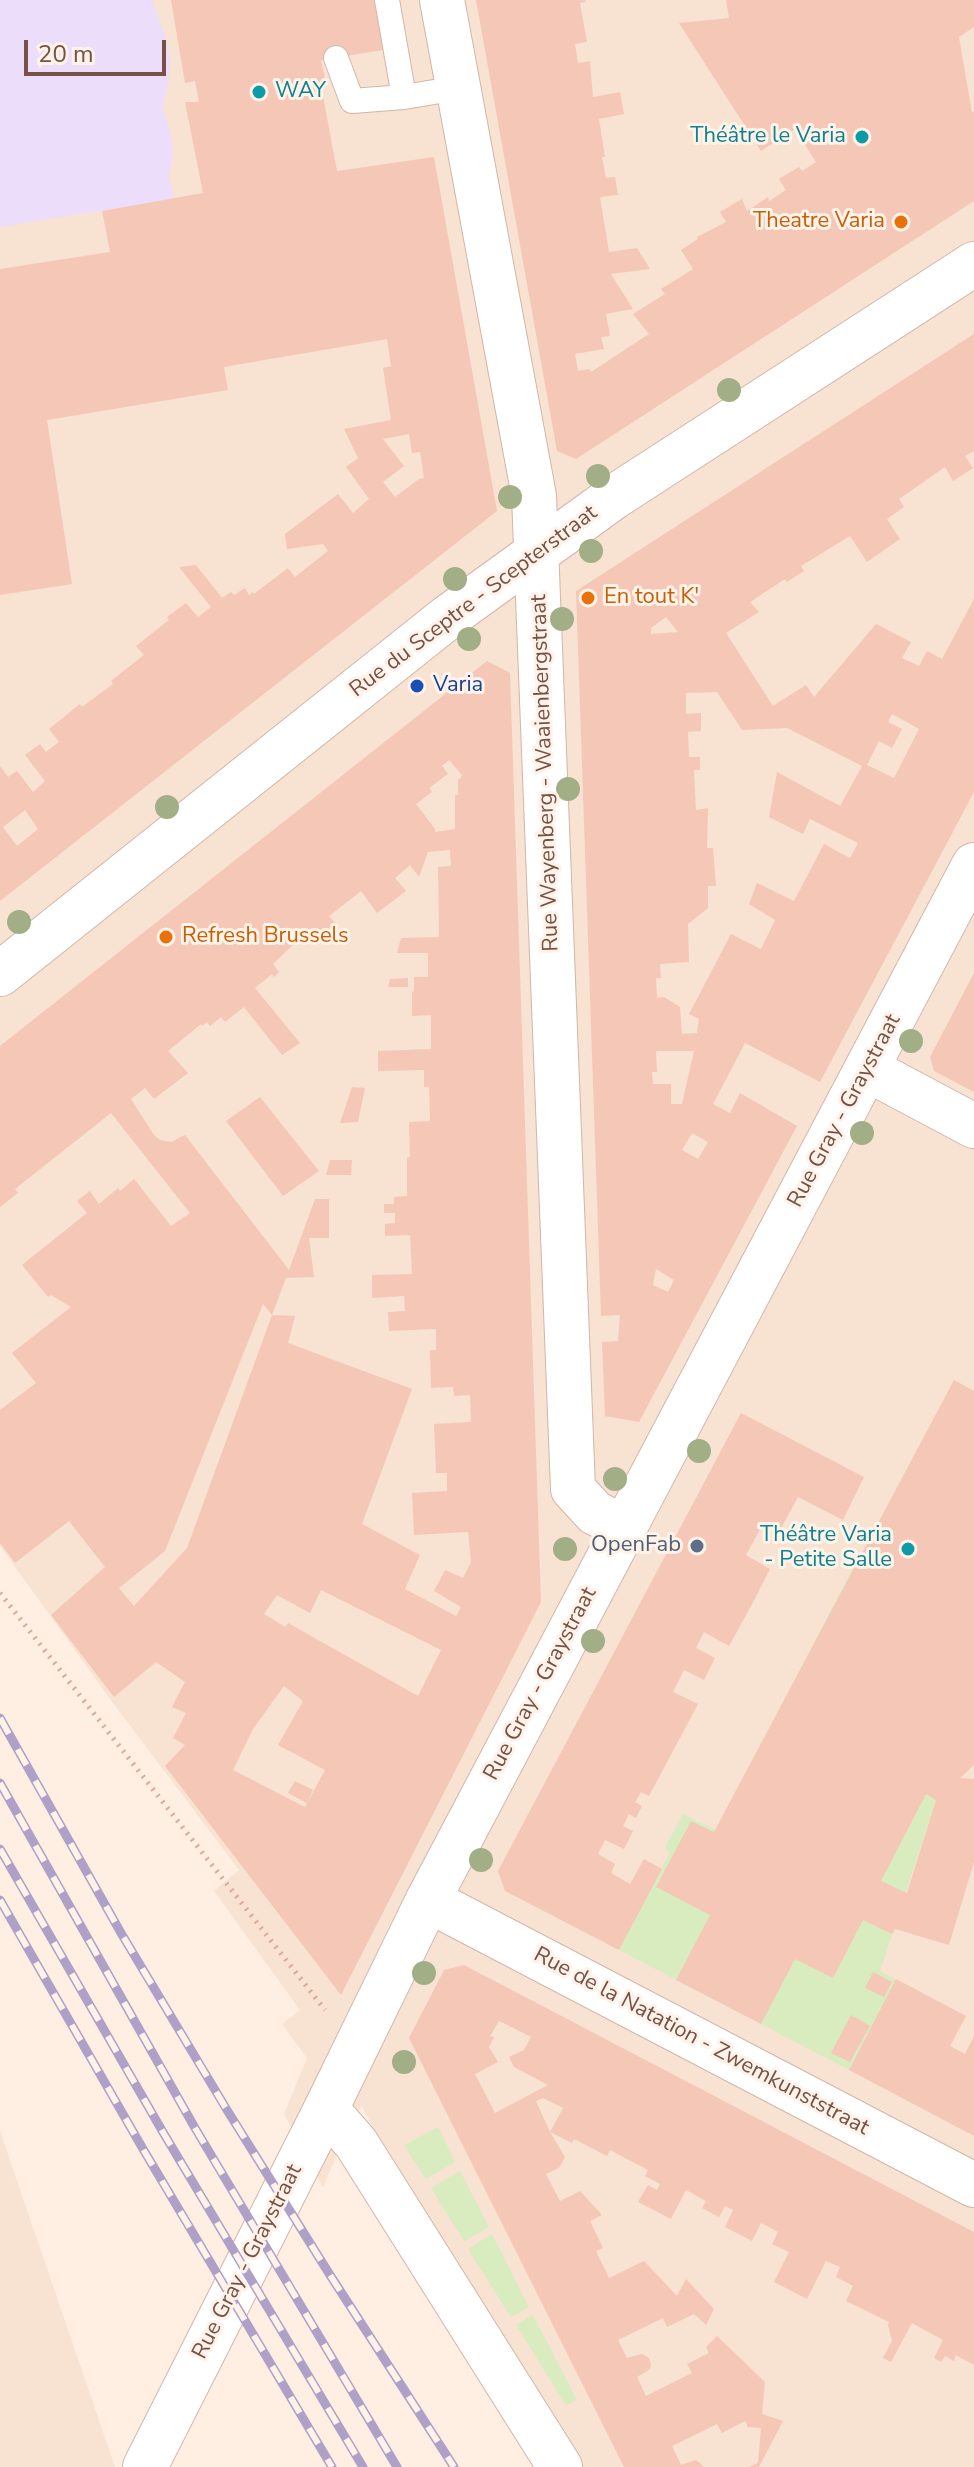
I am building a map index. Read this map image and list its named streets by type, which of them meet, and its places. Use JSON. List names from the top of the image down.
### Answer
{
  "streets": {
    "street": [
      "Rue du Sceptre - Scepterstraat",
      "Rue Wayenberg - Waaienbergstraat",
      "Rue Gray - Graystraat",
      "Rue de la Natation - Zwemkunststraat"
    ]
  },
  "crossings": [
    ["Rue du Sceptre - Scepterstraat", "Rue Wayenberg - Waaienbergstraat"],
    ["Rue Wayenberg - Waaienbergstraat", "Rue Gray - Graystraat"],
    ["Rue Gray - Graystraat", "Rue de la Natation - Zwemkunststraat"]
  ],
  "places": [
    "WAY",
    "Théâtre le Varia",
    "Theatre Varia",
    "En tout K'",
    "Varia",
    "Refresh Brussels",
    "OpenFab",
    "Théâtre Varia - Petite Salle"
  ],
  "scale_bar": "20 m"
}
